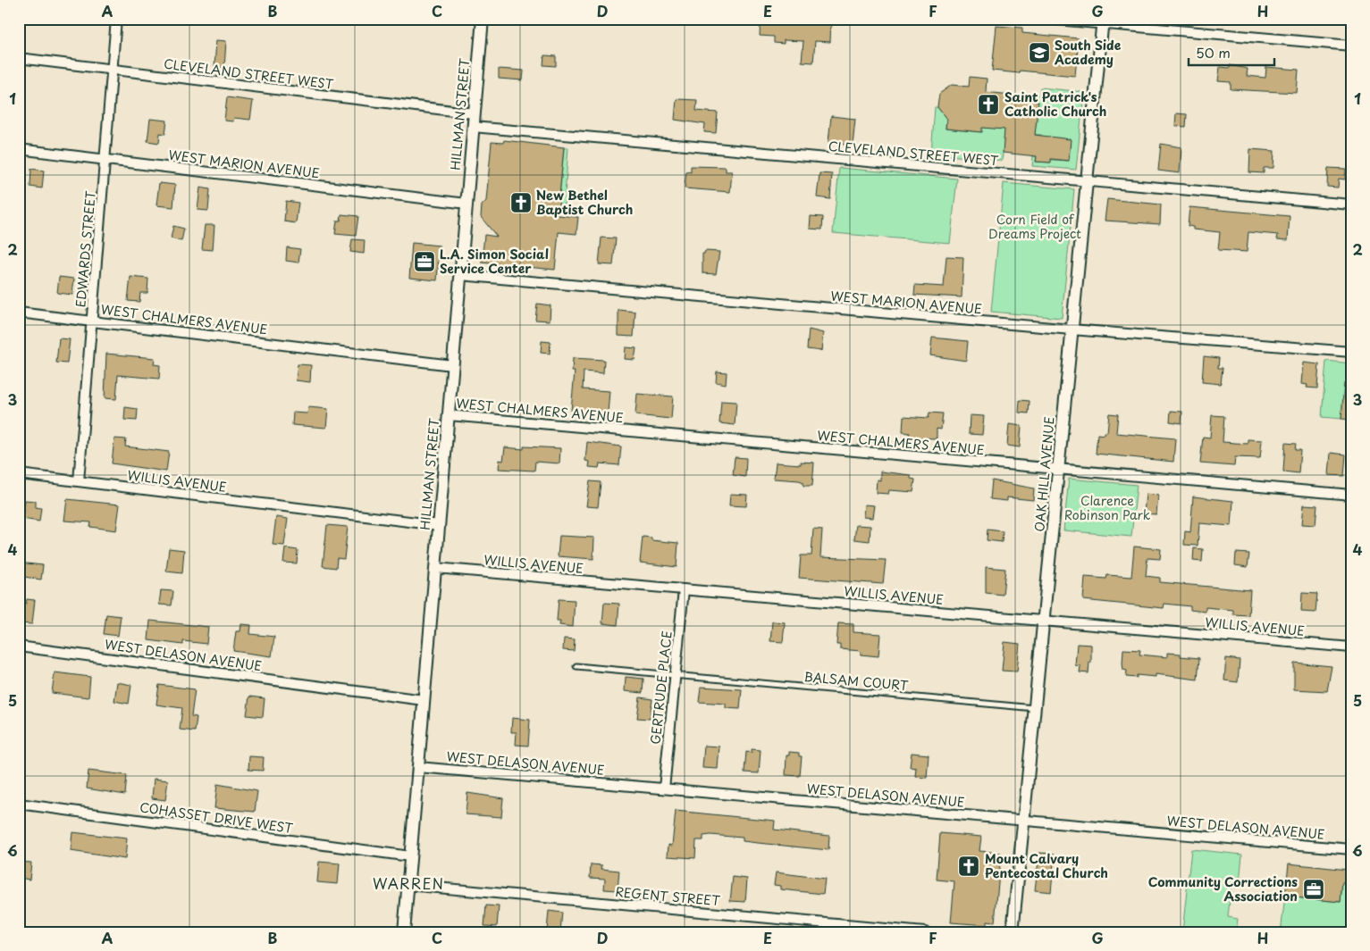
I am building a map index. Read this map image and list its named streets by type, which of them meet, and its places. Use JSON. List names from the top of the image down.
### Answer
{
  "streets": {
    "street": [
      "CLEVELAND STREET WEST",
      "HILLMAN STREET",
      "WEST MARION AVENUE",
      "EDWARDS STREET",
      "WEST CHALMERS AVENUE",
      "OAK HILL AVENUE",
      "WILLIS AVENUE",
      "WEST DELASON AVENUE",
      "GERTRUDE PLACE",
      "COHASSET DRIVE WEST",
      "REGENT STREET"
    ],
    "lane": ["BALSAM COURT"]
  },
  "crossings": [
    ["CLEVELAND STREET WEST", "HILLMAN STREET"],
    ["CLEVELAND STREET WEST", "EDWARDS STREET"],
    ["CLEVELAND STREET WEST", "OAK HILL AVENUE"],
    ["HILLMAN STREET", "WEST MARION AVENUE"],
    ["HILLMAN STREET", "WEST CHALMERS AVENUE"],
    ["HILLMAN STREET", "WILLIS AVENUE"],
    ["HILLMAN STREET", "WEST DELASON AVENUE"],
    ["HILLMAN STREET", "COHASSET DRIVE WEST"],
    ["HILLMAN STREET", "REGENT STREET"],
    ["WEST MARION AVENUE", "EDWARDS STREET"],
    ["WEST MARION AVENUE", "OAK HILL AVENUE"],
    ["EDWARDS STREET", "WEST CHALMERS AVENUE"],
    ["EDWARDS STREET", "WILLIS AVENUE"],
    ["WEST CHALMERS AVENUE", "OAK HILL AVENUE"],
    ["OAK HILL AVENUE", "WILLIS AVENUE"],
    ["OAK HILL AVENUE", "WEST DELASON AVENUE"],
    ["OAK HILL AVENUE", "BALSAM COURT"],
    ["WILLIS AVENUE", "GERTRUDE PLACE"],
    ["WEST DELASON AVENUE", "GERTRUDE PLACE"],
    ["BALSAM COURT", "GERTRUDE PLACE"]
  ],
  "districts": ["WARREN"],
  "parks": ["Corn Field of Dreams Project", "Clarence Robinson Park"],
  "places": {
    "school or university": ["South Side Academy"],
    "church": ["Saint Patrick's Catholic Church", "New Bethel Baptist Church", "Mount Calvary Pentecostal Church"],
    "office": ["L.A. Simon Social Service Center", "Community Corrections Association"]
  },
  "scale_bar": "50 m",
  "grid": {
    "columns": [
      "A",
      "B",
      "C",
      "D",
      "E",
      "F",
      "G",
      "H"
    ],
    "rows": [
      "1",
      "2",
      "3",
      "4",
      "5",
      "6"
    ]
  }
}
